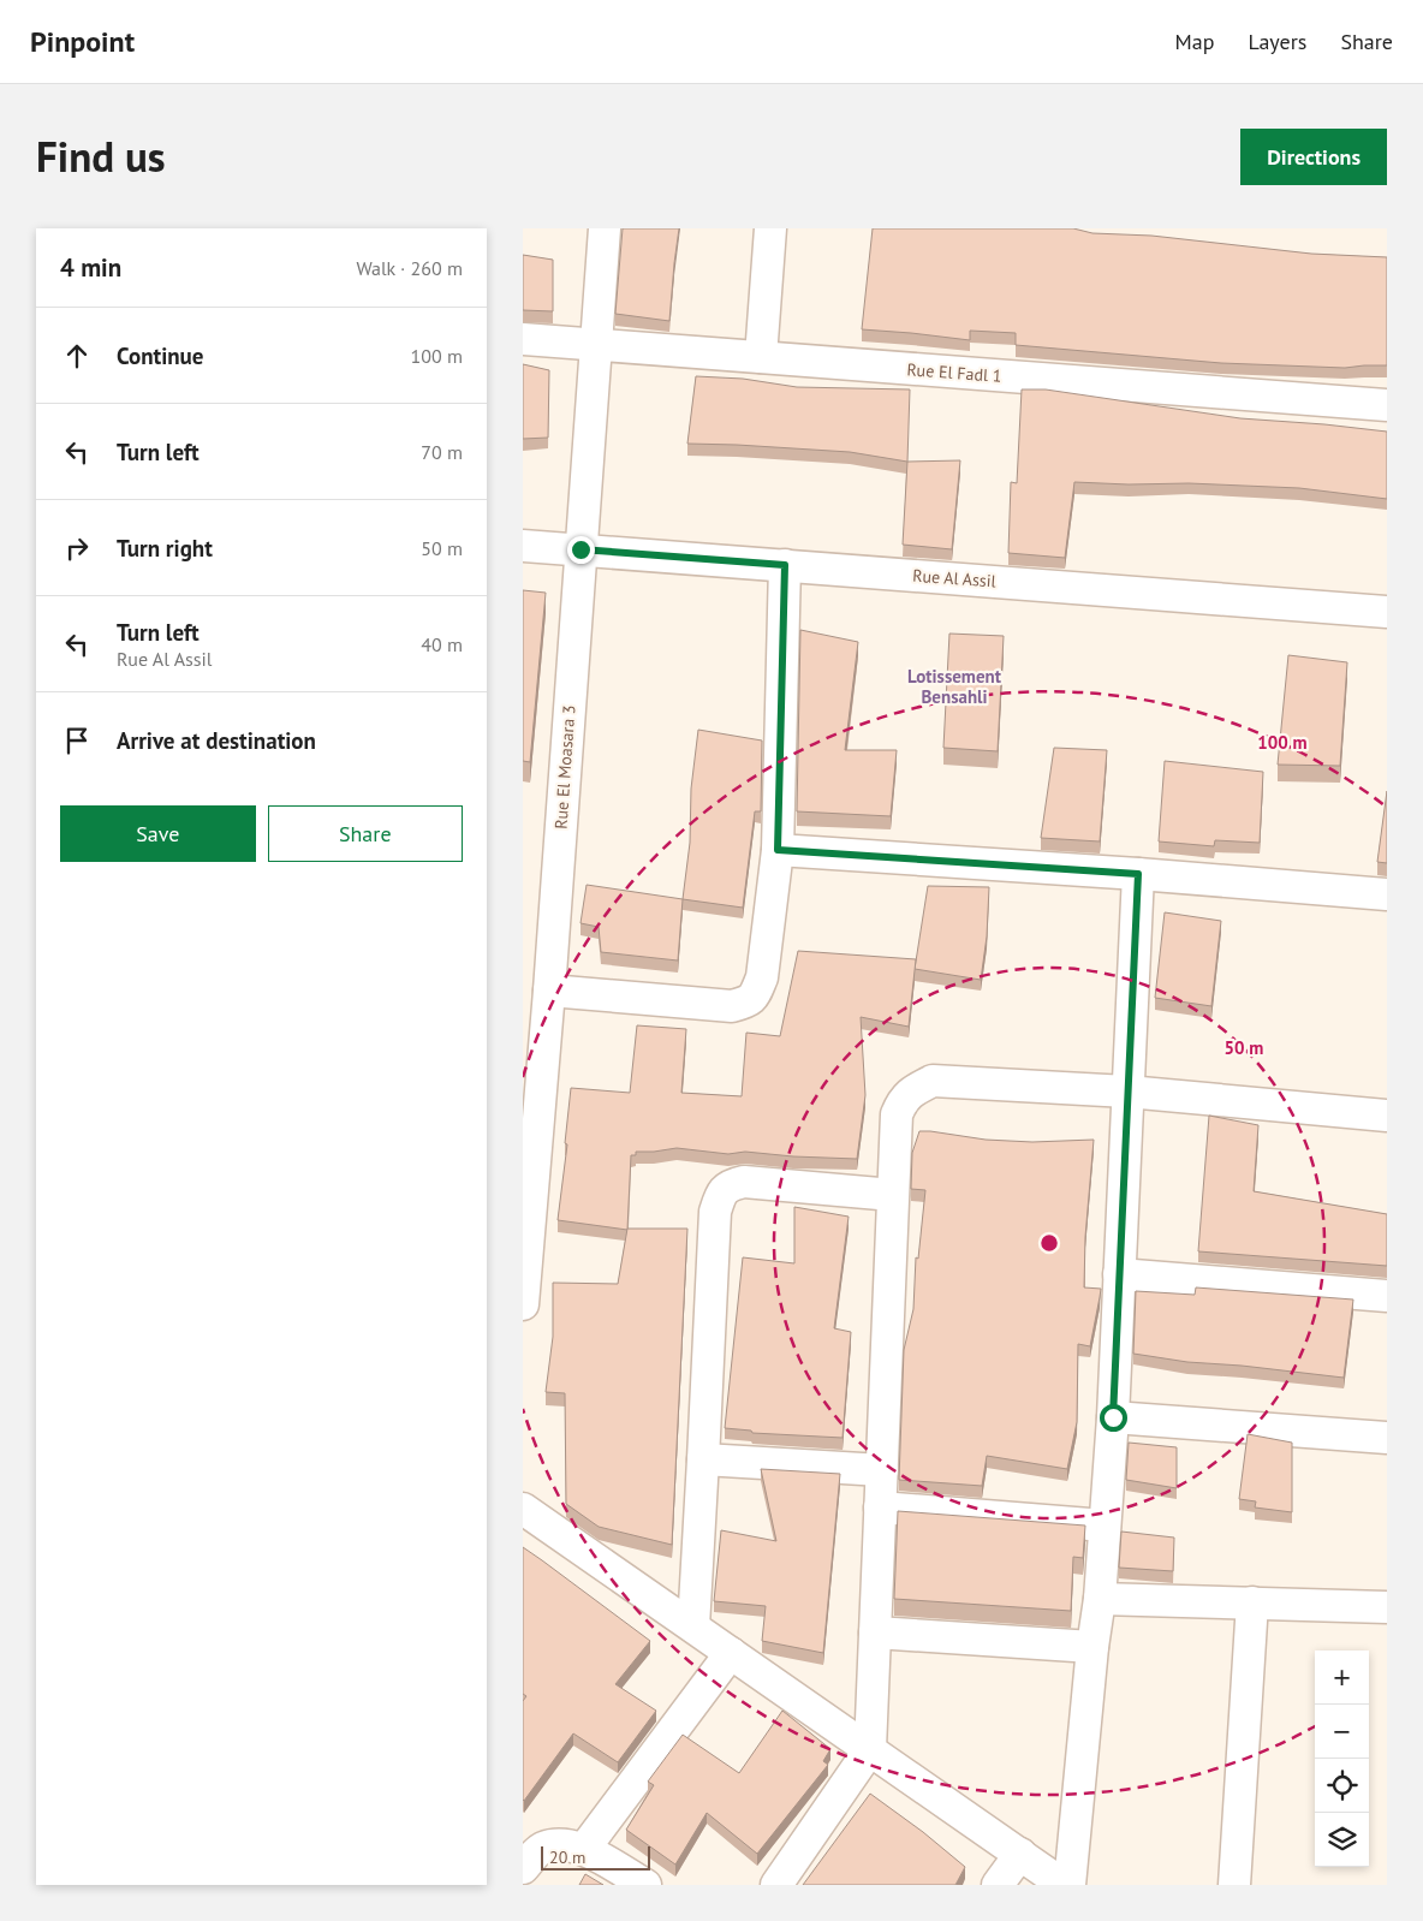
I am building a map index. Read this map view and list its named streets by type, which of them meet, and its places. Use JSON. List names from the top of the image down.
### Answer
{
  "streets": {
    "street": ["Rue El Fadl 1", "Rue Al Assil", "Rue El Moasara 3"]
  },
  "crossings": [
    ["Rue El Fadl 1", "Rue El Moasara 3"],
    ["Rue Al Assil", "Rue El Moasara 3"]
  ],
  "districts": ["Lotissement Bensahli"],
  "scale_bar": "20 m",
  "page": {
    "header": "Pinpoint",
    "nav": ["Map", "Layers", "Share"],
    "title": "Find us",
    "buttons": [
      "Directions",
      ["Save", "Share"]
    ],
    "heading": ["4 min", "Walk · 260 m"],
    "list": [
      ["Continue", "100 m"],
      ["Turn left", "70 m"],
      ["Turn right", "50 m"],
      ["Turn left", "Rue Al Assil", "40 m"],
      "Arrive at destination"
    ],
    "map_buttons": ["+", "−"],
    "scale": "20 m"
  },
  "rings": ["100 m", "50 m"]
}
